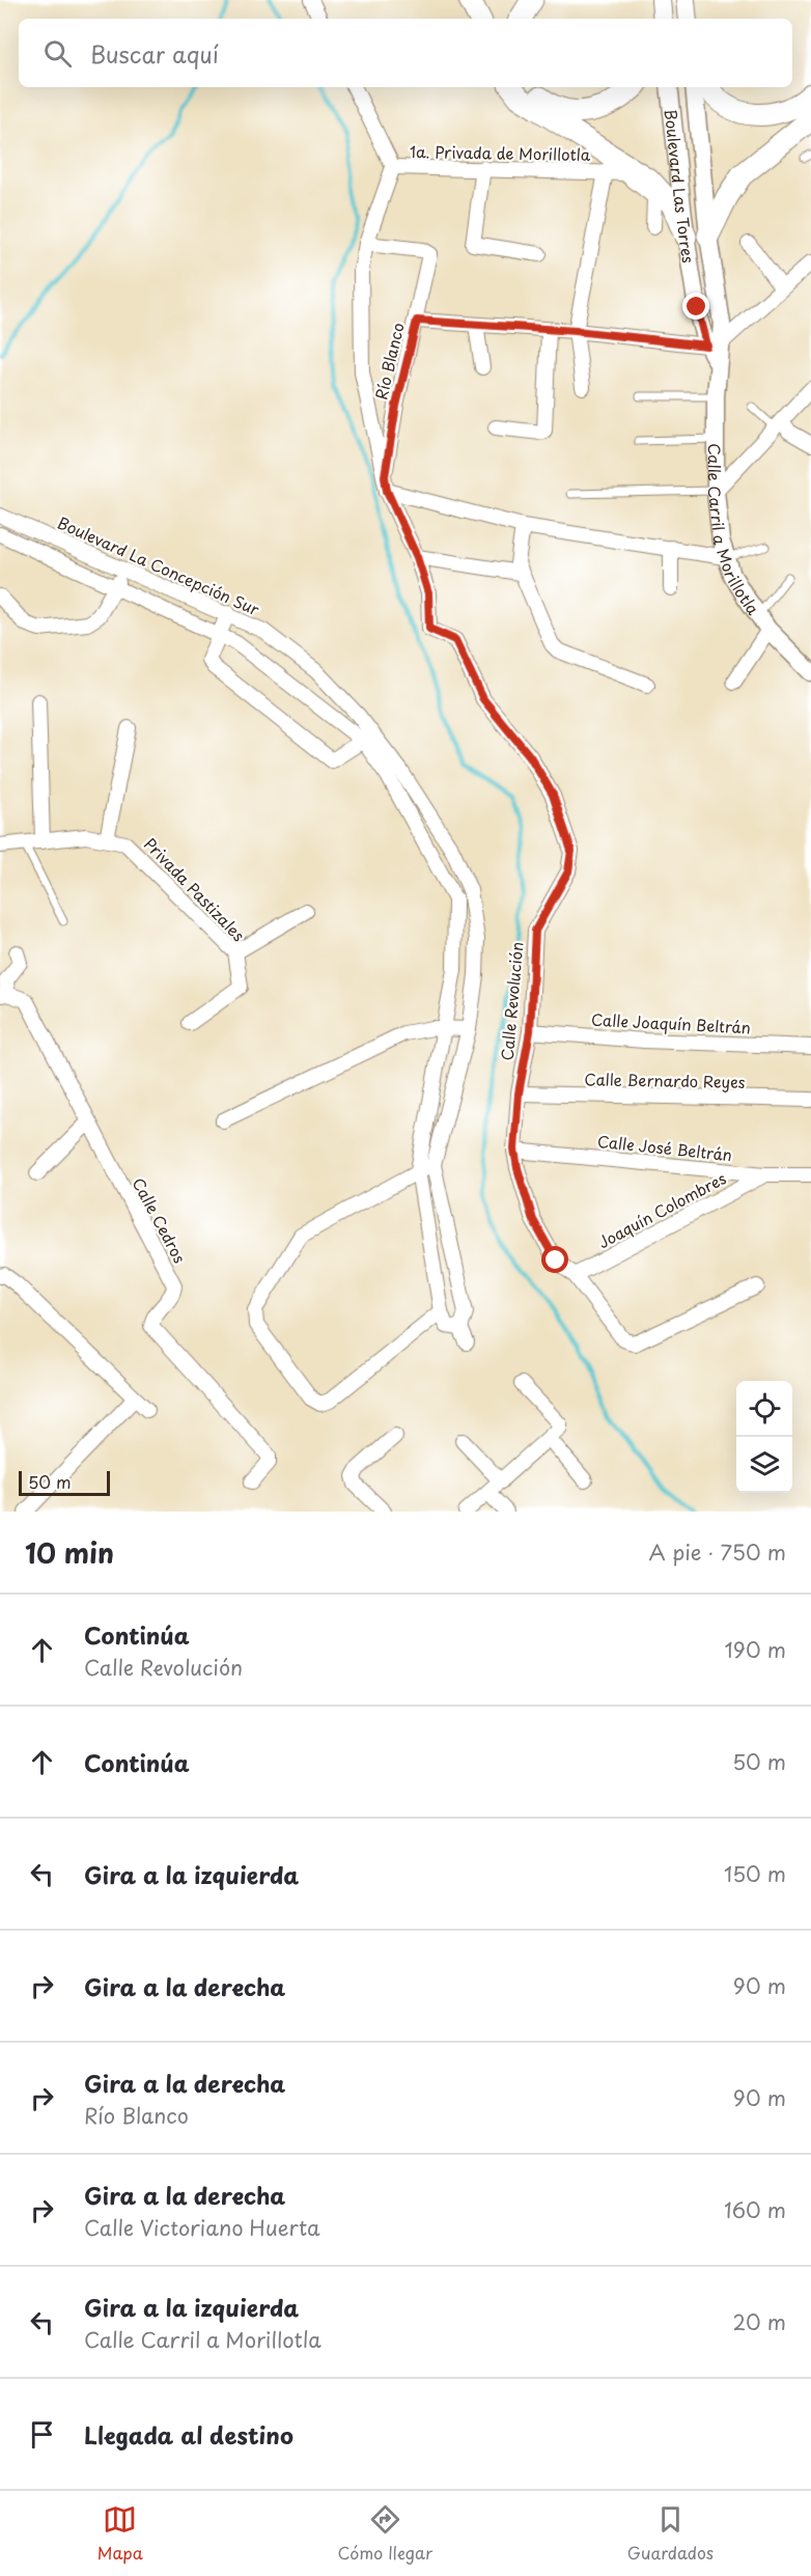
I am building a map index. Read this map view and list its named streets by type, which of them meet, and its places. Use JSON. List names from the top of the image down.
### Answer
{
  "streets": {
    "street": [
      "1a. Privada de Morillotla",
      "Boulevard Las Torres",
      "Río Blanco",
      "Calle Carril a Morillotla",
      "Boulevard La Concepción Sur",
      "Privada Pastizales",
      "Calle Revolución",
      "Calle Joaquín Beltrán",
      "Calle Bernardo Reyes",
      "Calle José Beltrán",
      "Joaquín Colombres",
      "Calle Cedros"
    ]
  },
  "crossings": [
    ["Boulevard Las Torres", "Calle Carril a Morillotla"],
    ["Calle Revolución", "Calle Joaquín Beltrán"],
    ["Calle Revolución", "Calle Bernardo Reyes"],
    ["Calle Revolución", "Calle José Beltrán"],
    ["Calle Revolución", "Joaquín Colombres"],
    ["Calle José Beltrán", "Joaquín Colombres"]
  ],
  "scale_bar": "50 m",
  "page": {
    "search": "Buscar aquí",
    "scale": "50 m",
    "heading": ["10 min", "A pie · 750 m"],
    "list": [
      ["Continúa", "Calle Revolución", "190 m"],
      ["Continúa", "50 m"],
      ["Gira a la izquierda", "150 m"],
      ["Gira a la derecha", "90 m"],
      ["Gira a la derecha", "Río Blanco", "90 m"],
      ["Gira a la derecha", "Calle Victoriano Huerta", "160 m"],
      ["Gira a la izquierda", "Calle Carril a Morillotla", "20 m"],
      "Llegada al destino"
    ],
    "nav": ["Mapa", "Cómo llegar", "Guardados"]
  }
}
